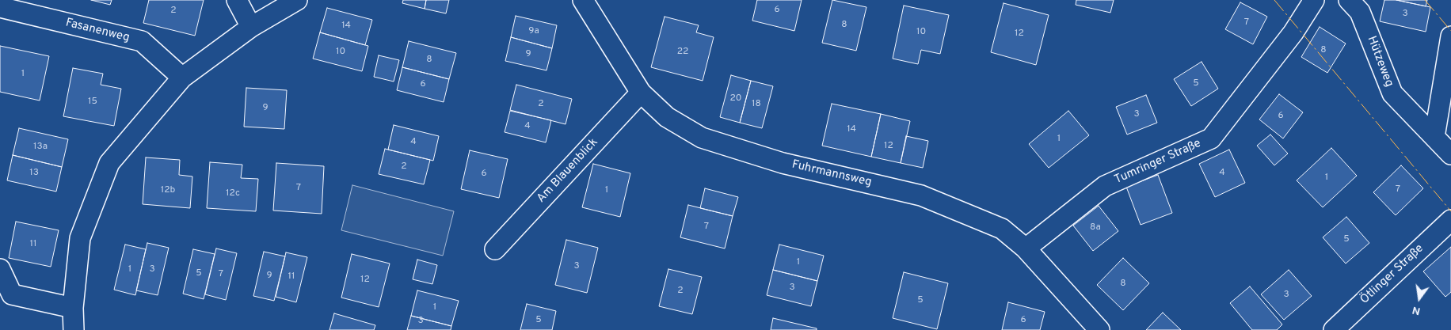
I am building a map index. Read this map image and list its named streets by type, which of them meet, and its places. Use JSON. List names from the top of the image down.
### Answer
{
  "streets": {
    "street": [
      "Fasanenweg",
      "Hützeweg",
      "Tumringer Straße",
      "Am Blauenblick",
      "Fuhrmannsweg",
      "Ötlinger Straße"
    ]
  },
  "crossings": [
    ["Tumringer Straße", "Fuhrmannsweg"],
    ["Am Blauenblick", "Fuhrmannsweg"]
  ],
  "house_numbers": [
    "6",
    "2",
    "3",
    "7",
    "8",
    "14",
    "9a",
    "10",
    "12",
    "8",
    "10",
    "22",
    "9",
    "8",
    "1",
    "5",
    "6",
    "20",
    "15",
    "2",
    "18",
    "9",
    "3",
    "6",
    "4",
    "14",
    "1",
    "4",
    "12",
    "13a",
    "2",
    "13",
    "4",
    "6",
    "1",
    "7",
    "7",
    "12b",
    "1",
    "12c",
    "7",
    "8a",
    "5",
    "11",
    "1",
    "3",
    "1",
    "3",
    "5",
    "7",
    "9",
    "11",
    "12",
    "8",
    "3",
    "2",
    "3",
    "5",
    "1",
    "5",
    "6",
    "3"
  ],
  "north": "bottom"
}
